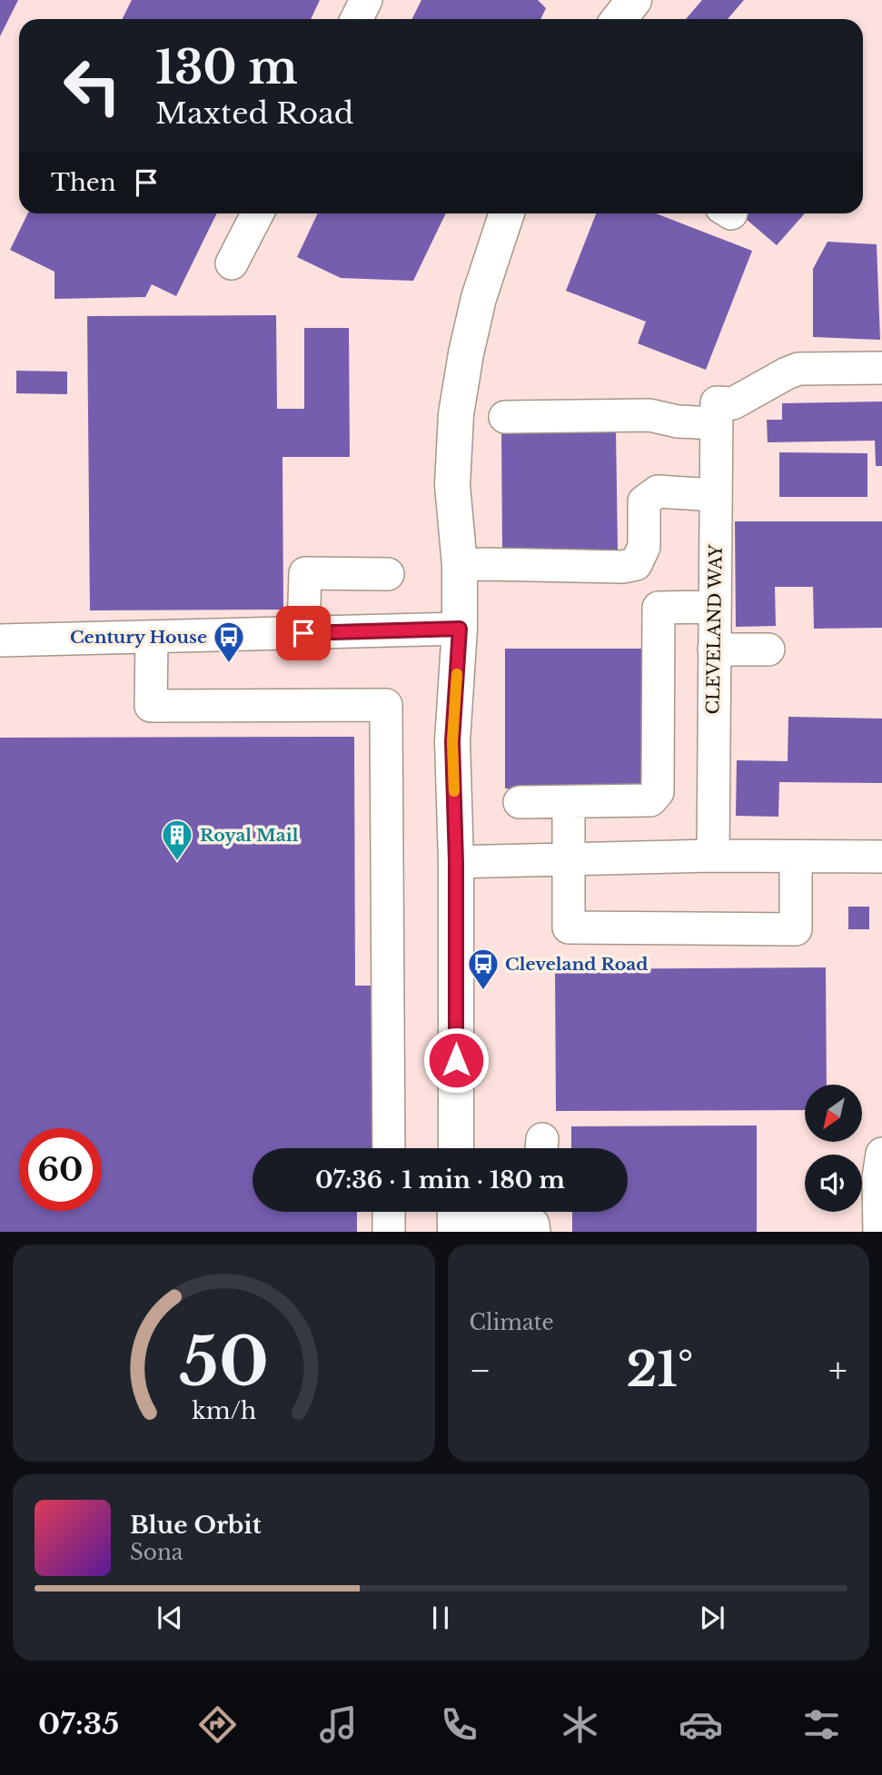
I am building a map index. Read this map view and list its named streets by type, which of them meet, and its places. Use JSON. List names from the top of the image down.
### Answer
{
  "streets": {
    "street": ["CLEVELAND WAY"]
  },
  "places": {
    "bus stop": ["Century House", "Cleveland Road"],
    "building": ["Royal Mail"]
  },
  "north": "bottom left",
  "page": {
    "turn": ["130 m", "Maxted Road"],
    "then": "Then",
    "limit": "60",
    "trip": "07:36 · 1 min · 180 m",
    "tile": "Climate",
    "heat": ["−", "21°", "+"],
    "song": ["Blue Orbit", "Sona"],
    "tabs": "07:35",
    "gauge": ["50", "km/h"]
  }
}
